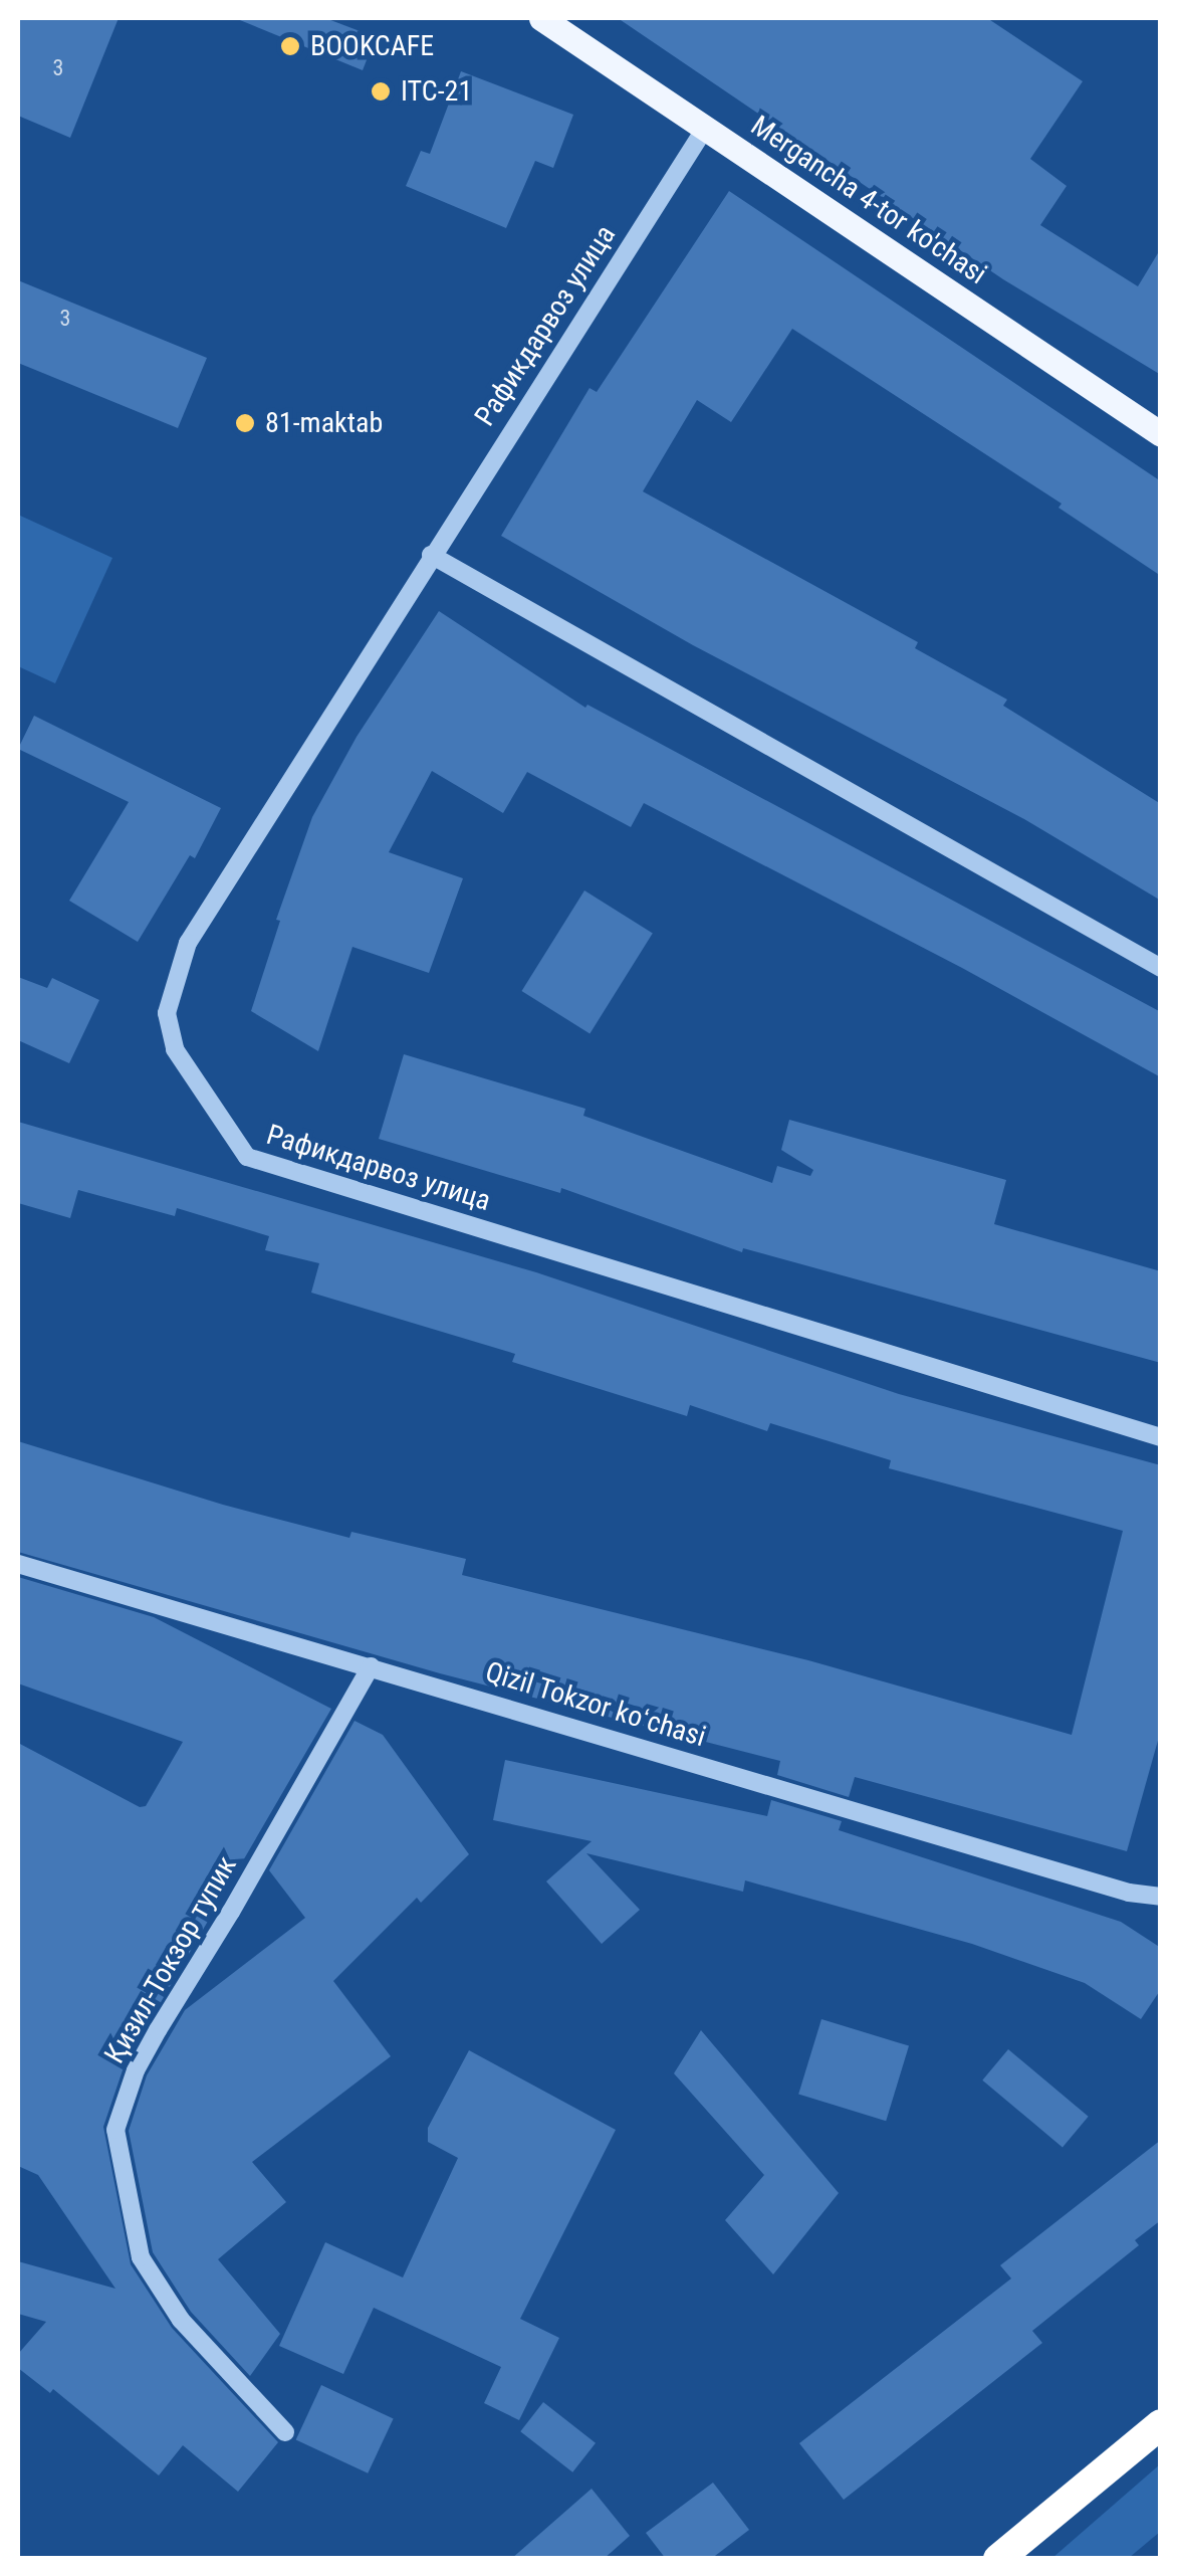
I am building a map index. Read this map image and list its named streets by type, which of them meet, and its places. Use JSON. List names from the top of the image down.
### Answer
{
  "streets": {
    "main road": ["Mergancha 4-tor ko'chasi"],
    "street": ["Рафикдарвоз улица", "Qizil Tokzor koʻchasi", "Қизил-Токзор тупик"]
  },
  "crossings": [
    ["Mergancha 4-tor ko'chasi", "Рафикдарвоз улица"],
    ["Qizil Tokzor koʻchasi", "Қизил-Токзор тупик"]
  ],
  "places": ["BOOKCAFE", "ITC-21", "81-maktab"],
  "house_numbers": ["3", "3"]
}
